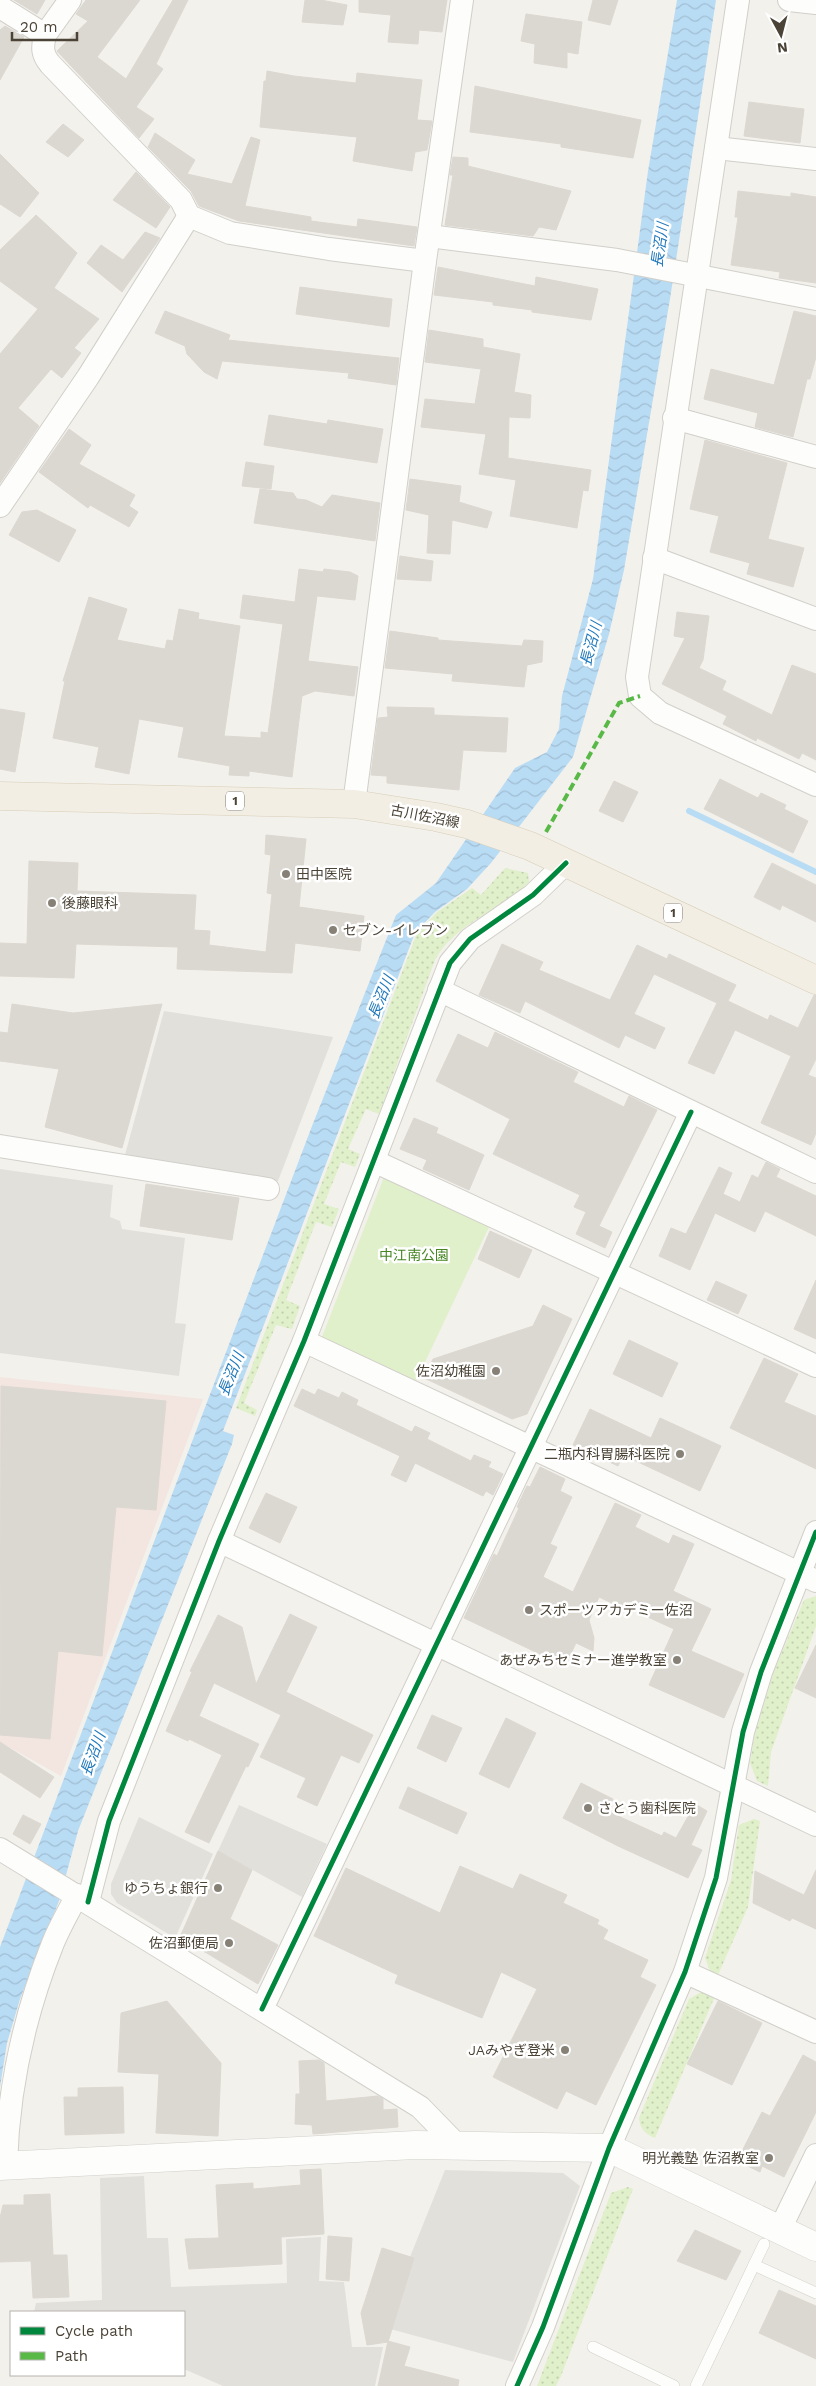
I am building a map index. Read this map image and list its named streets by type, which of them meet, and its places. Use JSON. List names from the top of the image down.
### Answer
{
  "streets": {
    "main road": ["1", "古川佐沼線"]
  },
  "water": ["長沼川"],
  "parks": ["中江南公園"],
  "places": [
    "田中医院",
    "後藤眼科",
    "セブン-イレブン",
    "佐沼幼稚園",
    "二瓶内科胃腸科医院",
    "スポーツアカデミー佐沼",
    "あぜみちセミナー進学教室",
    "さとう歯科医院",
    "ゆうちょ銀行",
    "佐沼郵便局",
    "JAみやぎ登米",
    "明光義塾 佐沼教室"
  ],
  "legend": ["Cycle path", "Path"],
  "scale_bar": "20 m",
  "north": "bottom"
}
